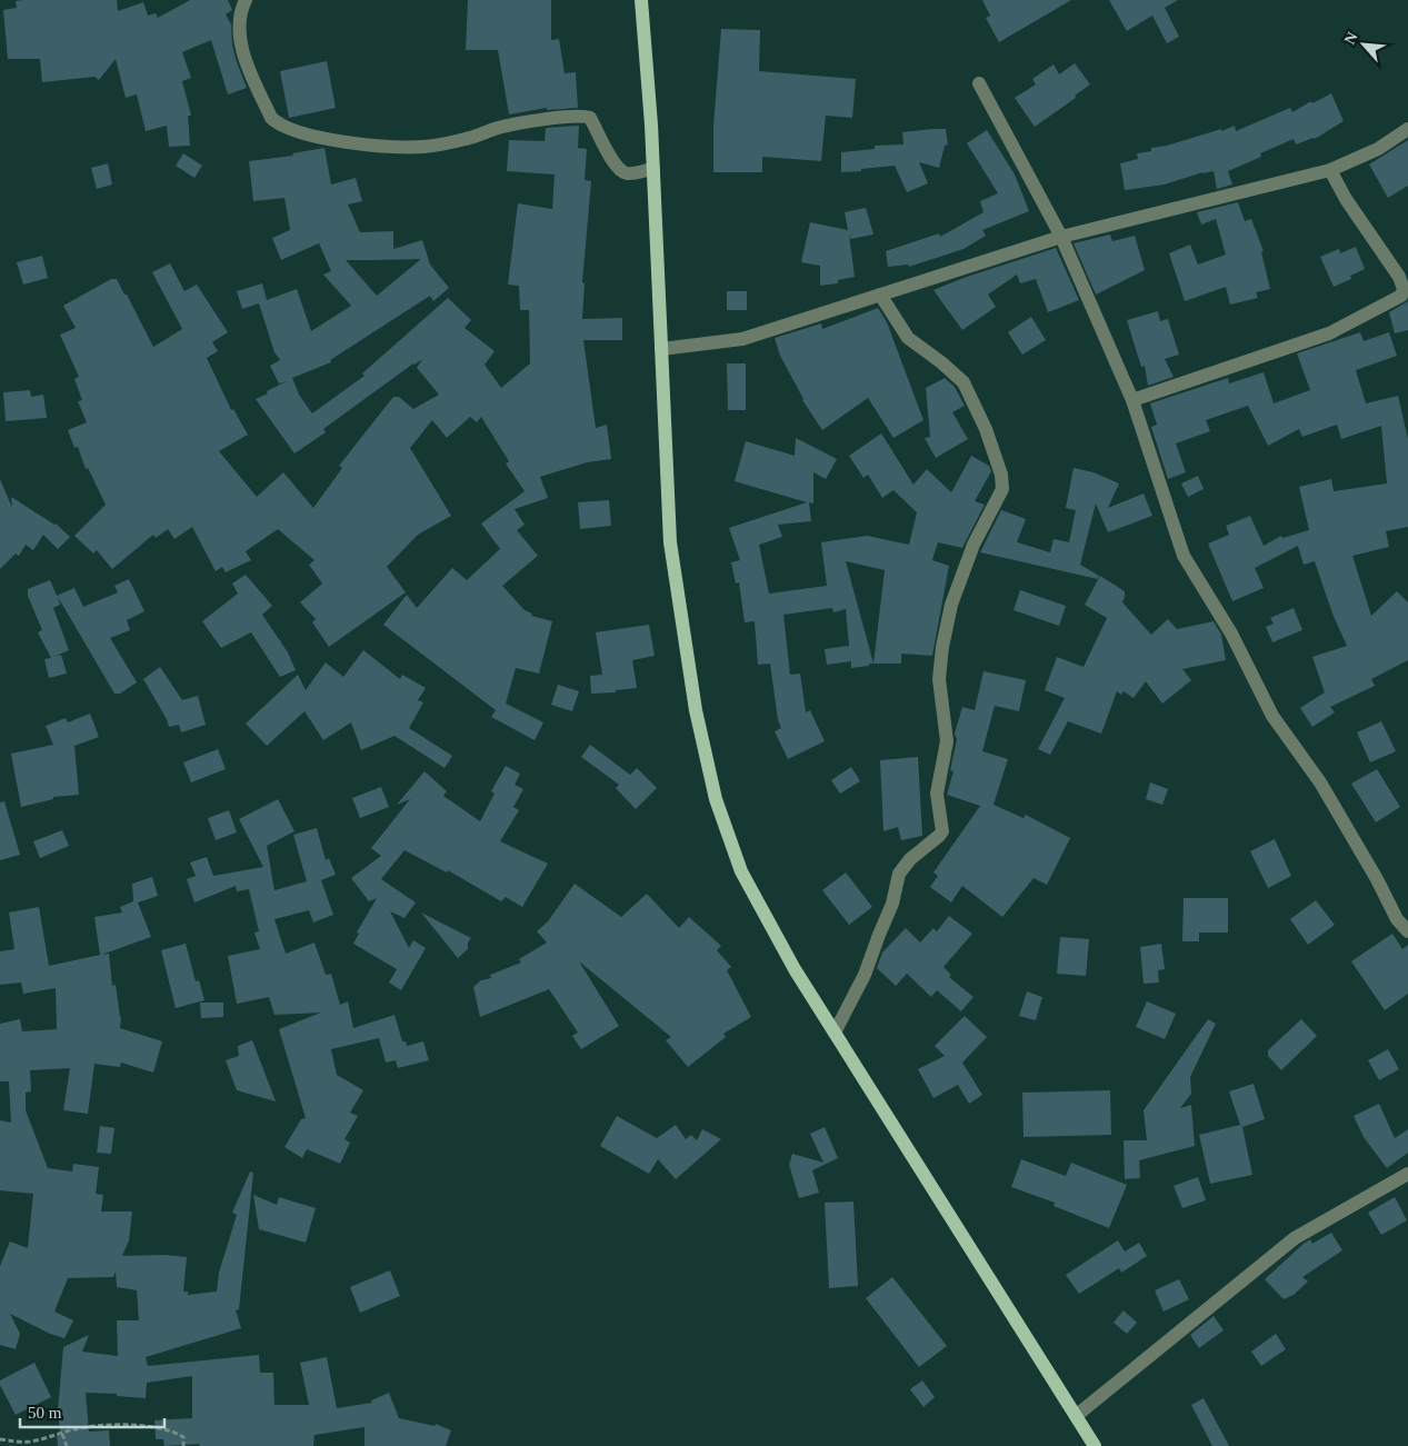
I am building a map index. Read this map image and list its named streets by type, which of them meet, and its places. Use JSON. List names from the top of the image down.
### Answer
{
  "scale_bar": "50 m",
  "north": "top left"
}
